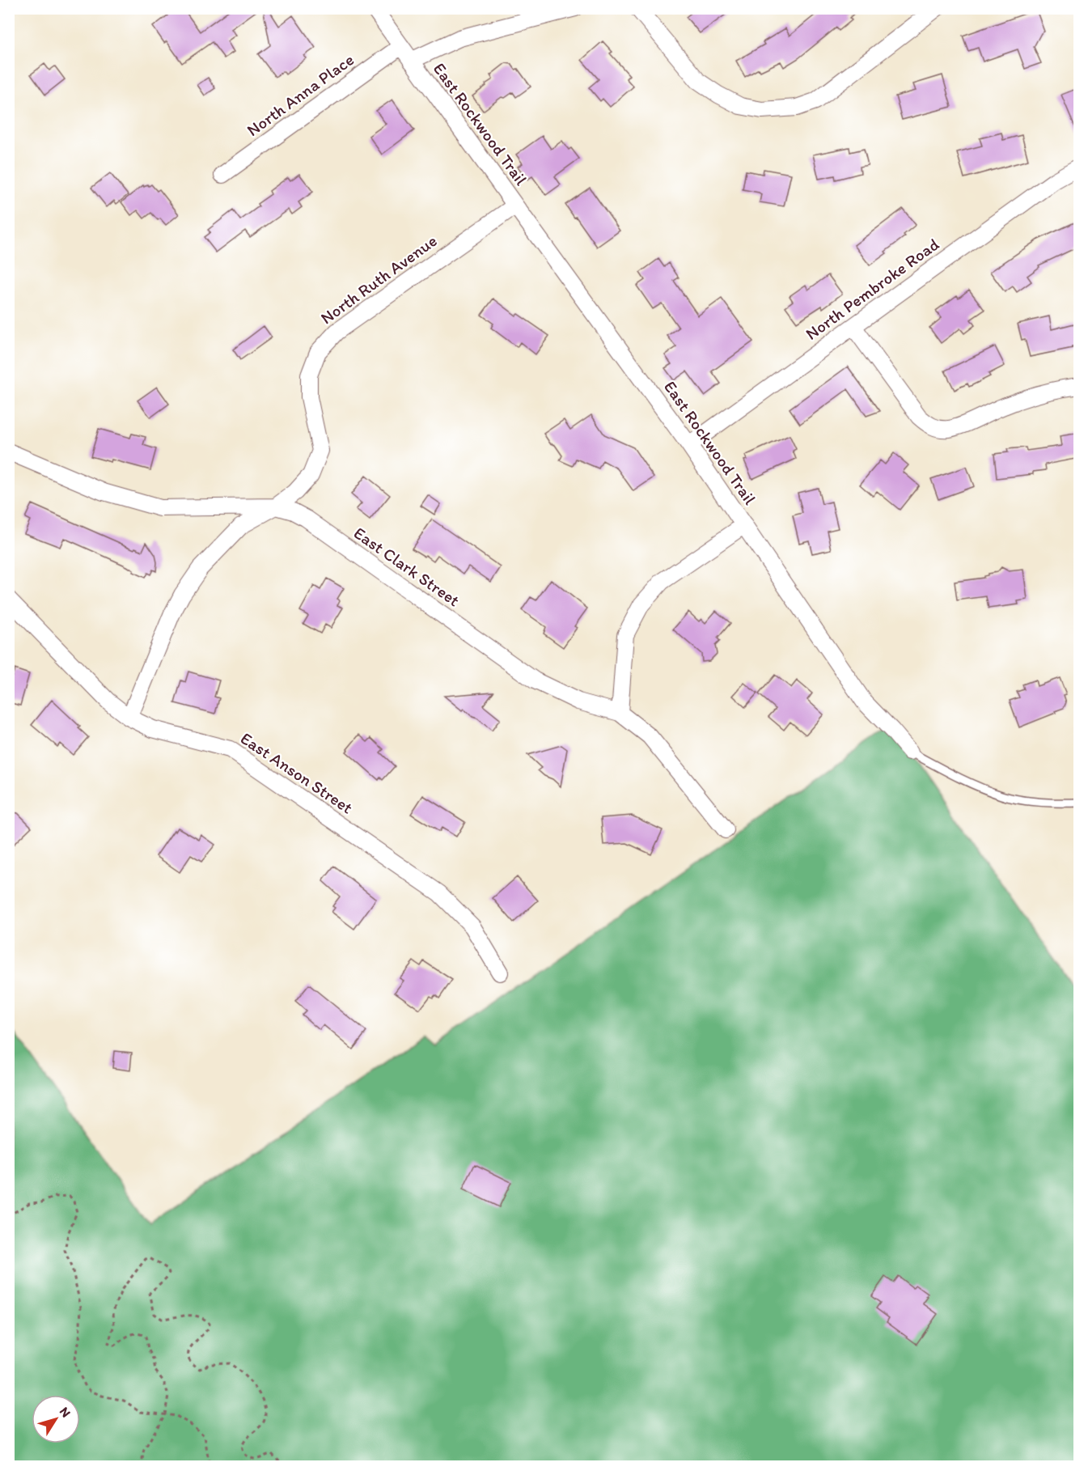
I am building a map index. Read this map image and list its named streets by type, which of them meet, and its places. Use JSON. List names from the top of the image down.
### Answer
{
  "streets": {
    "street": [
      "North Anna Place",
      "East Rockwood Trail",
      "North Ruth Avenue",
      "North Pembroke Road",
      "East Clark Street",
      "East Anson Street"
    ]
  },
  "crossings": [
    ["North Anna Place", "East Rockwood Trail"],
    ["East Rockwood Trail", "North Ruth Avenue"],
    ["East Rockwood Trail", "North Pembroke Road"],
    ["North Ruth Avenue", "East Clark Street"],
    ["North Ruth Avenue", "East Anson Street"]
  ],
  "north": "top right"
}
